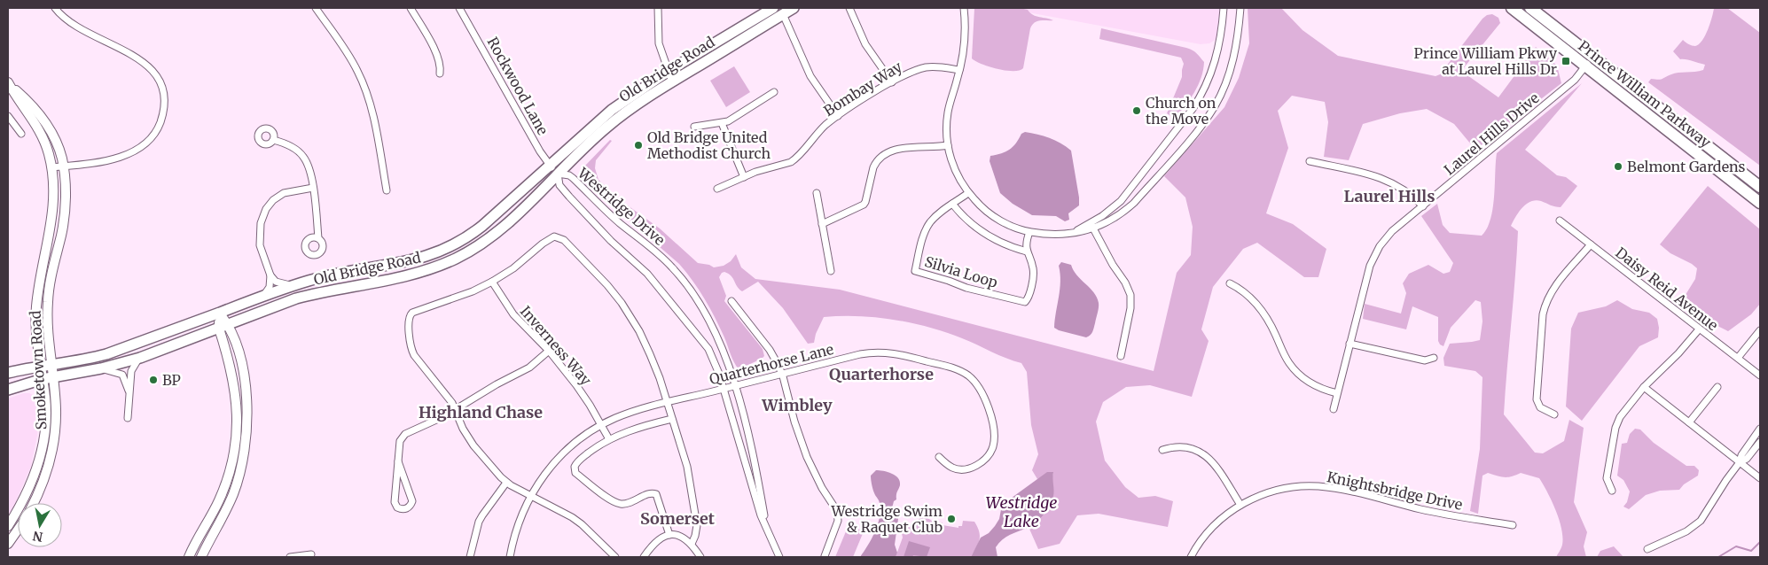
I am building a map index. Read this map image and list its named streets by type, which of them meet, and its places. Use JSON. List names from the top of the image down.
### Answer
{
  "streets": {
    "highway": ["Prince William Parkway"],
    "main road": ["Old Bridge Road"],
    "street": [
      "Rockwood Lane",
      "Bombay Way",
      "Laurel Hills Drive",
      "Westridge Drive",
      "Silvia Loop",
      "Daisy Reid Avenue",
      "Inverness Way",
      "Quarterhorse Lane",
      "Smoketown Road",
      "Knightsbridge Drive"
    ]
  },
  "crossings": [
    ["Old Bridge Road", "Rockwood Lane"],
    ["Old Bridge Road", "Westridge Drive"],
    ["Old Bridge Road", "Smoketown Road"],
    ["Rockwood Lane", "Westridge Drive"],
    ["Prince William Parkway", "Laurel Hills Drive"],
    ["Westridge Drive", "Quarterhorse Lane"],
    ["Inverness Way", "Quarterhorse Lane"]
  ],
  "districts": [
    "Laurel Hills",
    "Quarterhorse",
    "Wimbley",
    "Highland Chase",
    "Somerset"
  ],
  "water": ["Westridge Lake"],
  "places": {
    "transit": ["Prince William Pkwy at Laurel Hills Dr"],
    "other": [
      "Church on the Move",
      "Old Bridge United Methodist Church",
      "Belmont Gardens",
      "BP",
      "Westridge Swim & Raquet Club"
    ]
  },
  "north": "bottom"
}
